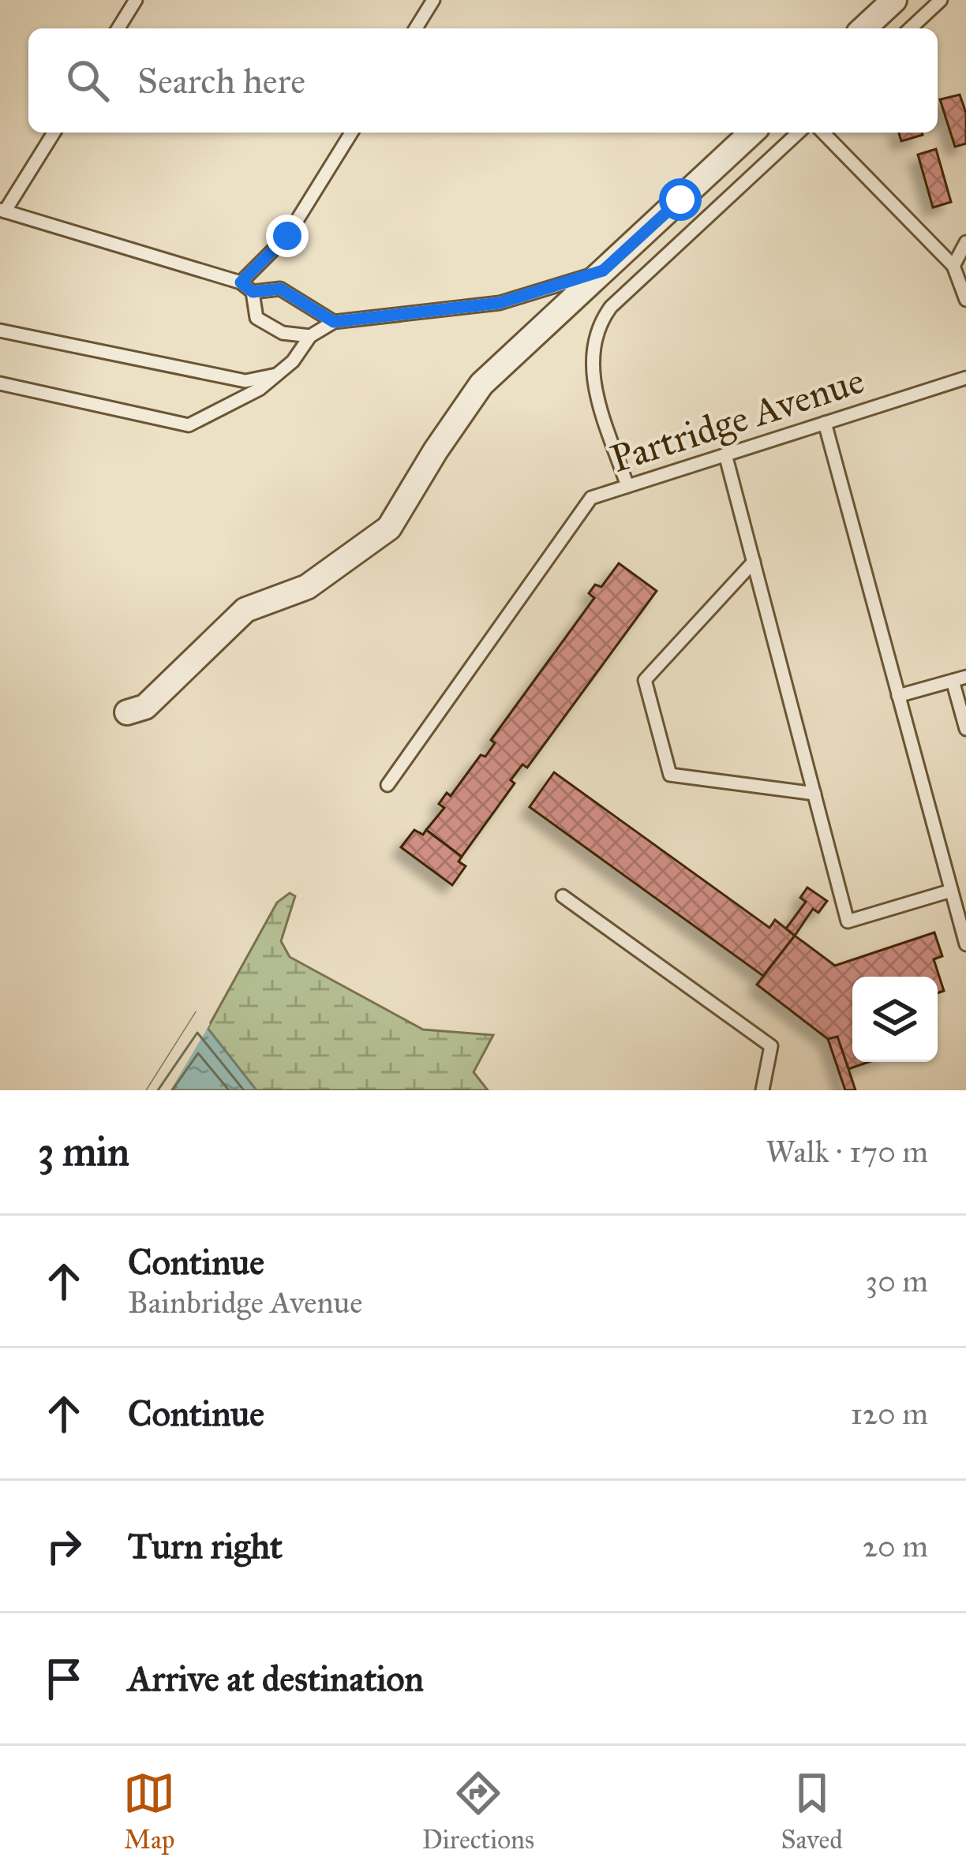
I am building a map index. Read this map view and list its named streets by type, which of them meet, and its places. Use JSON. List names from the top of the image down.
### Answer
{
  "streets": {
    "lane": ["Partridge Avenue"]
  },
  "page": {
    "search": "Search here",
    "heading": ["3 min", "Walk · 170 m"],
    "list": [
      ["Continue", "Bainbridge Avenue", "30 m"],
      ["Continue", "120 m"],
      ["Turn right", "20 m"],
      "Arrive at destination"
    ],
    "nav": ["Map", "Directions", "Saved"]
  }
}
